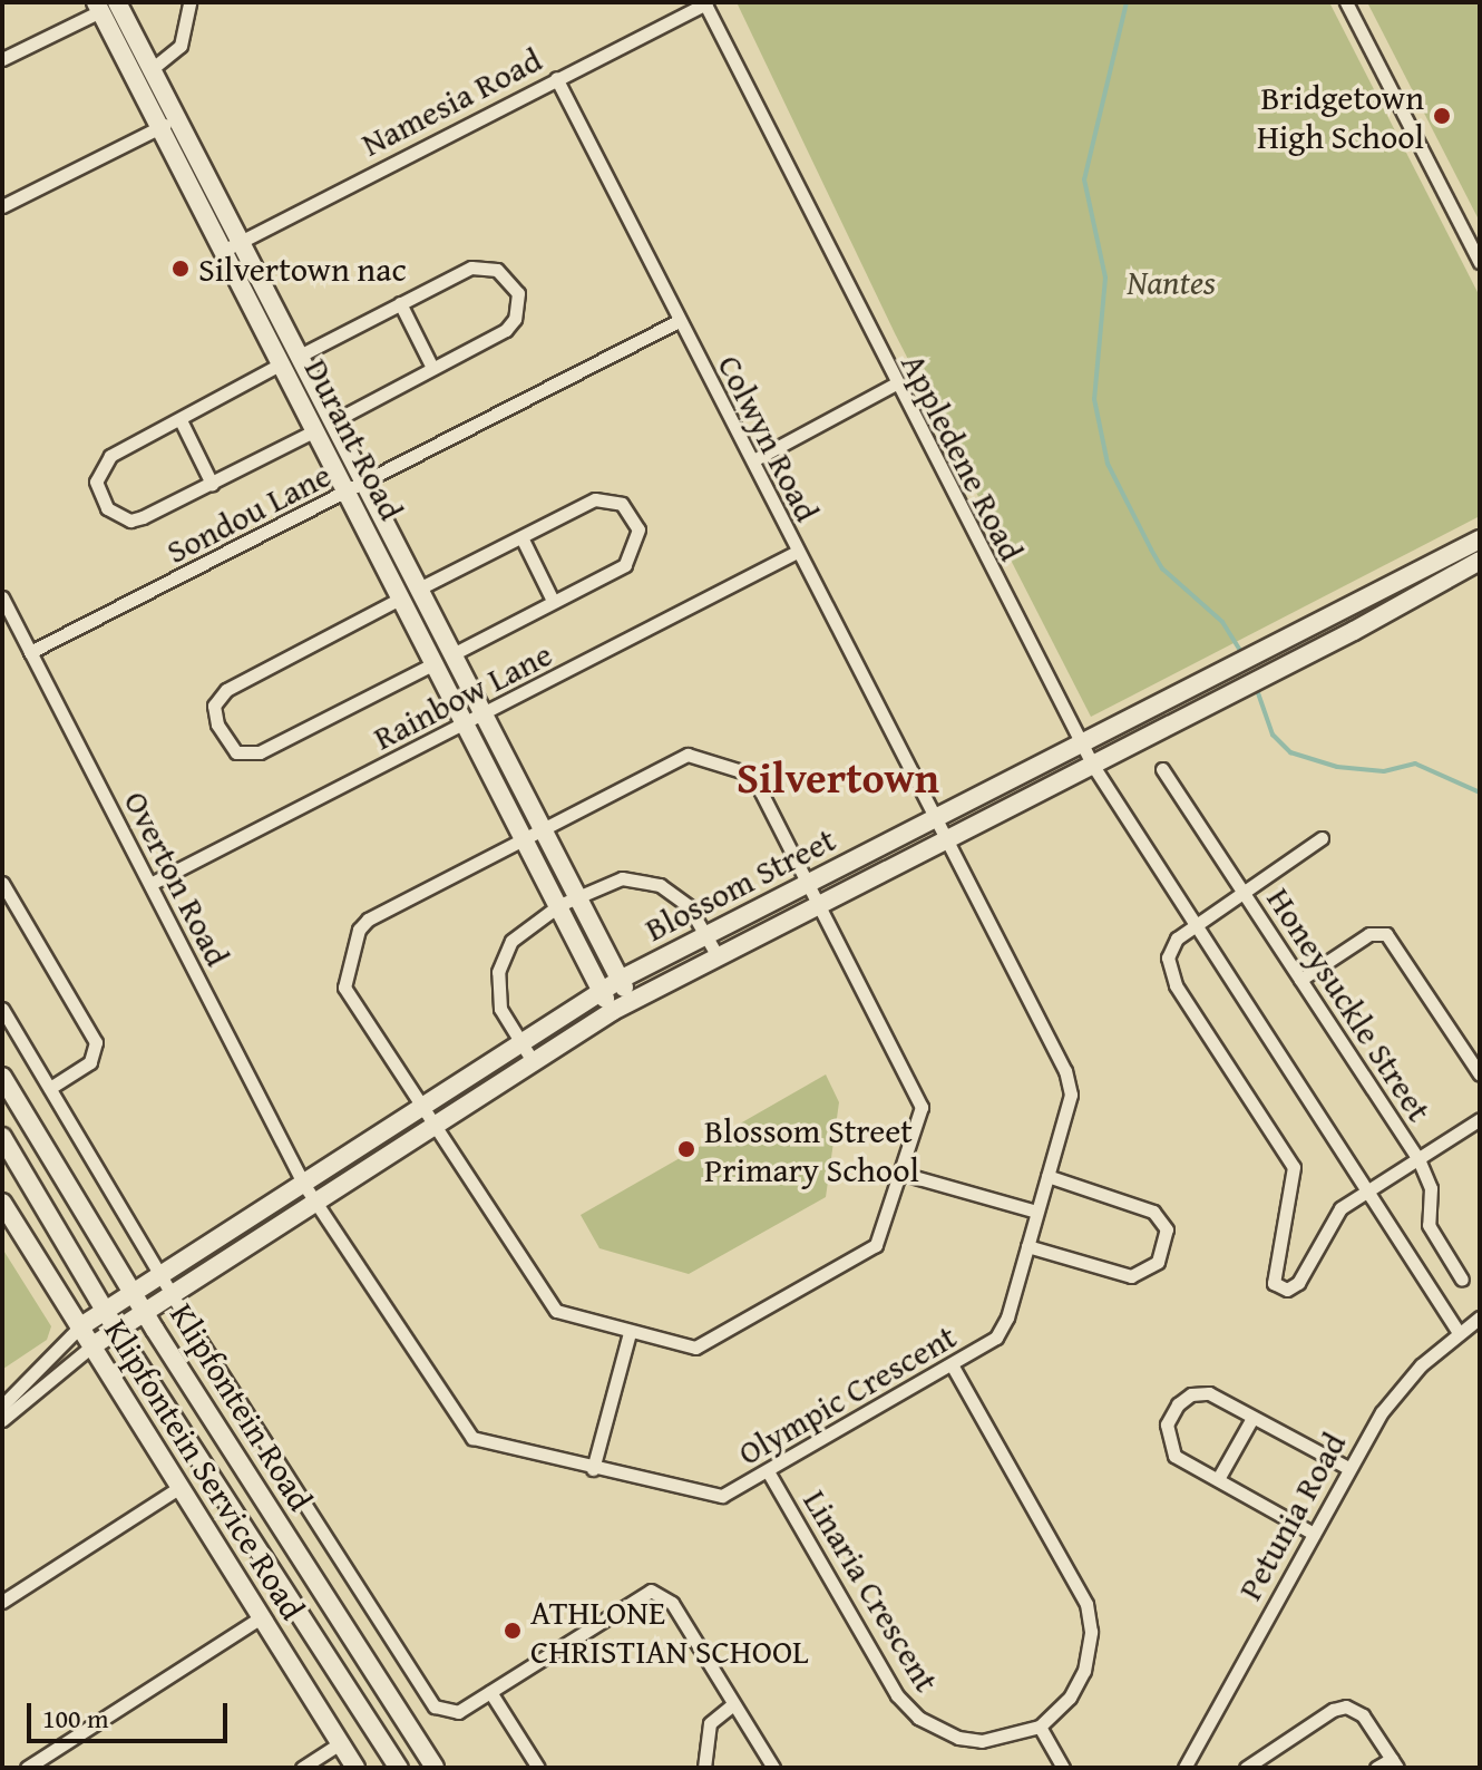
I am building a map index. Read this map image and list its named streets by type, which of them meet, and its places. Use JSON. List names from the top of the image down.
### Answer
{
  "streets": {
    "street": [
      "Namesia Road",
      "Colwyn Road",
      "Durant Road",
      "Appledene Road",
      "Sondou Lane",
      "Rainbow Lane",
      "Overton Road",
      "Blossom Street",
      "Honeysuckle Street",
      "Olympic Crescent",
      "Klipfontein Road",
      "Klipfontein Service Road",
      "Petunia Road",
      "Linaria Crescent"
    ]
  },
  "crossings": [
    ["Namesia Road", "Colwyn Road"],
    ["Namesia Road", "Durant Road"],
    ["Namesia Road", "Appledene Road"],
    ["Colwyn Road", "Sondou Lane"],
    ["Colwyn Road", "Rainbow Lane"],
    ["Colwyn Road", "Blossom Street"],
    ["Colwyn Road", "Olympic Crescent"],
    ["Durant Road", "Sondou Lane"],
    ["Durant Road", "Rainbow Lane"],
    ["Durant Road", "Blossom Street"],
    ["Appledene Road", "Blossom Street"],
    ["Appledene Road", "Petunia Road"],
    ["Sondou Lane", "Overton Road"],
    ["Rainbow Lane", "Overton Road"],
    ["Overton Road", "Blossom Street"],
    ["Overton Road", "Olympic Crescent"],
    ["Blossom Street", "Olympic Crescent"],
    ["Blossom Street", "Klipfontein Road"],
    ["Blossom Street", "Klipfontein Service Road"],
    ["Olympic Crescent", "Linaria Crescent"]
  ],
  "districts": ["Silvertown"],
  "parks": ["Nantes"],
  "places": [
    "Bridgetown High School",
    "Silvertown nac",
    "Blossom Street Primary School",
    "ATHLONE CHRISTIAN SCHOOL"
  ],
  "scale_bar": "100 m"
}
